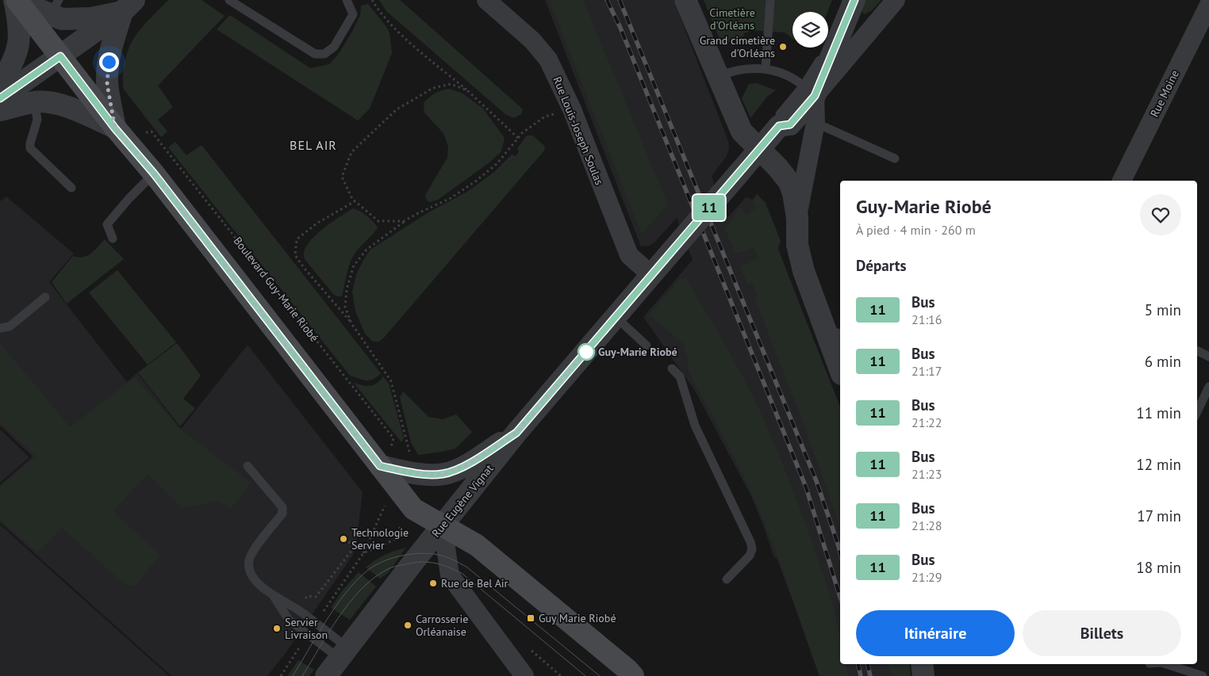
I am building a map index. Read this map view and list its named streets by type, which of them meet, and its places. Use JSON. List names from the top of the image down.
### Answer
{
  "streets": {
    "street": ["Rue Moine", "Rue Louis-Joseph Soulas", "Rue Eugène Vignat"],
    "path": ["Boulevard Guy-Marie Riobé"]
  },
  "crossings": [
    ["Rue Louis-Joseph Soulas", "Rue Eugène Vignat"]
  ],
  "districts": ["BEL AIR"],
  "parks": ["Cimetière d'Orléans"],
  "places": {
    "other": [
      "Grand cimetière d'Orléans",
      "Guy-Marie Riobé",
      "Technologie Servier",
      "Rue de Bel Air",
      "Carrosserie Orléanaise",
      "Servier Livraison"
    ],
    "transit": ["Guy Marie Riobé"]
  },
  "lines": ["bus line 11"],
  "page": {
    "on_map": "11",
    "heading": [
      ["Guy-Marie Riobé", "À pied · 4 min · 260 m"],
      "Départs"
    ],
    "list": [
      {
        "mark": "11",
        "name": "Bus",
        "note": "21:16",
        "value": "5 min"
      },
      {
        "mark": "11",
        "name": "Bus",
        "note": "21:17",
        "value": "6 min"
      },
      {
        "mark": "11",
        "name": "Bus",
        "note": "21:22",
        "value": "11 min"
      },
      {
        "mark": "11",
        "name": "Bus",
        "note": "21:23",
        "value": "12 min"
      },
      {
        "mark": "11",
        "name": "Bus",
        "note": "21:28",
        "value": "17 min"
      },
      {
        "mark": "11",
        "name": "Bus",
        "note": "21:29",
        "value": "18 min"
      }
    ],
    "buttons": ["Itinéraire", "Billets"]
  }
}
